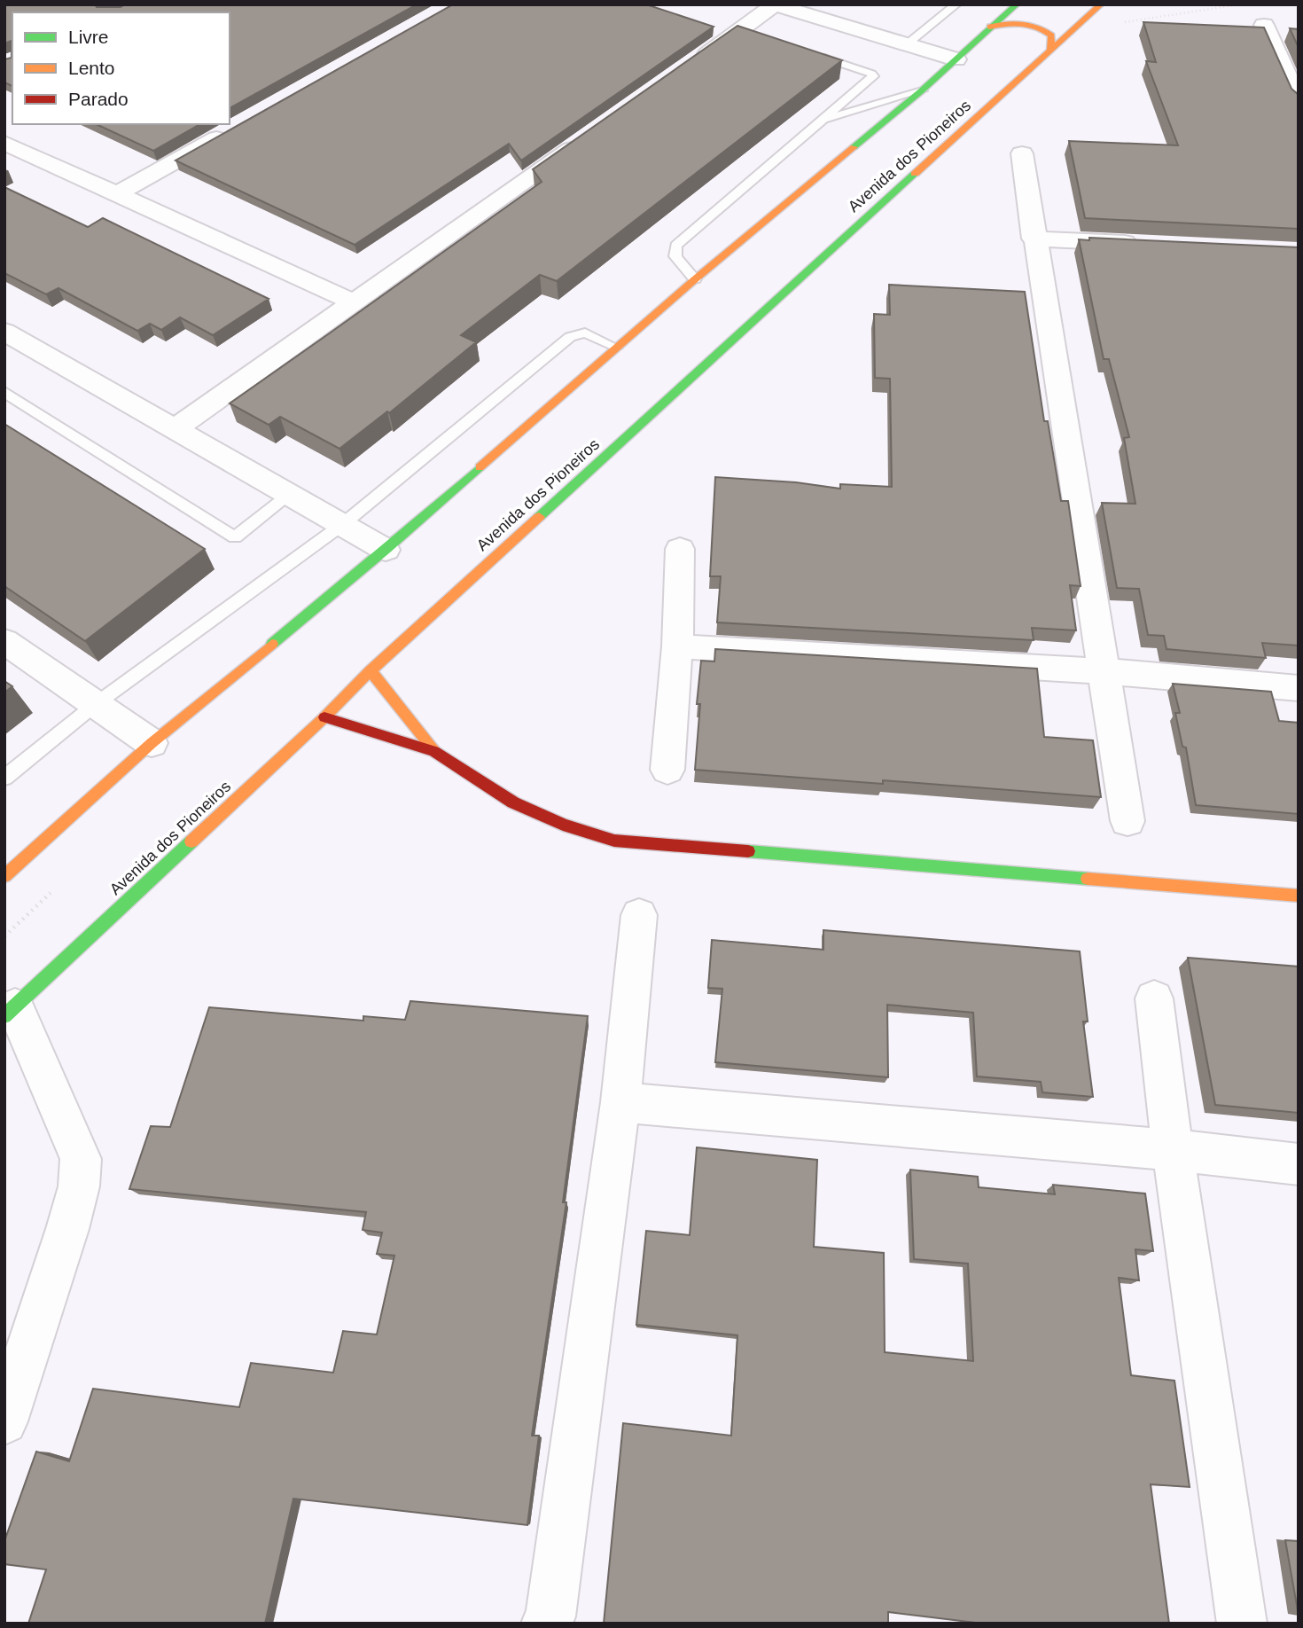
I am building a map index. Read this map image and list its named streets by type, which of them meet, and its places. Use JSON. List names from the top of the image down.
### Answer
{
  "streets": {
    "main road": ["Avenida dos Pioneiros"]
  },
  "legend": ["Livre", "Lento", "Parado"]
}
